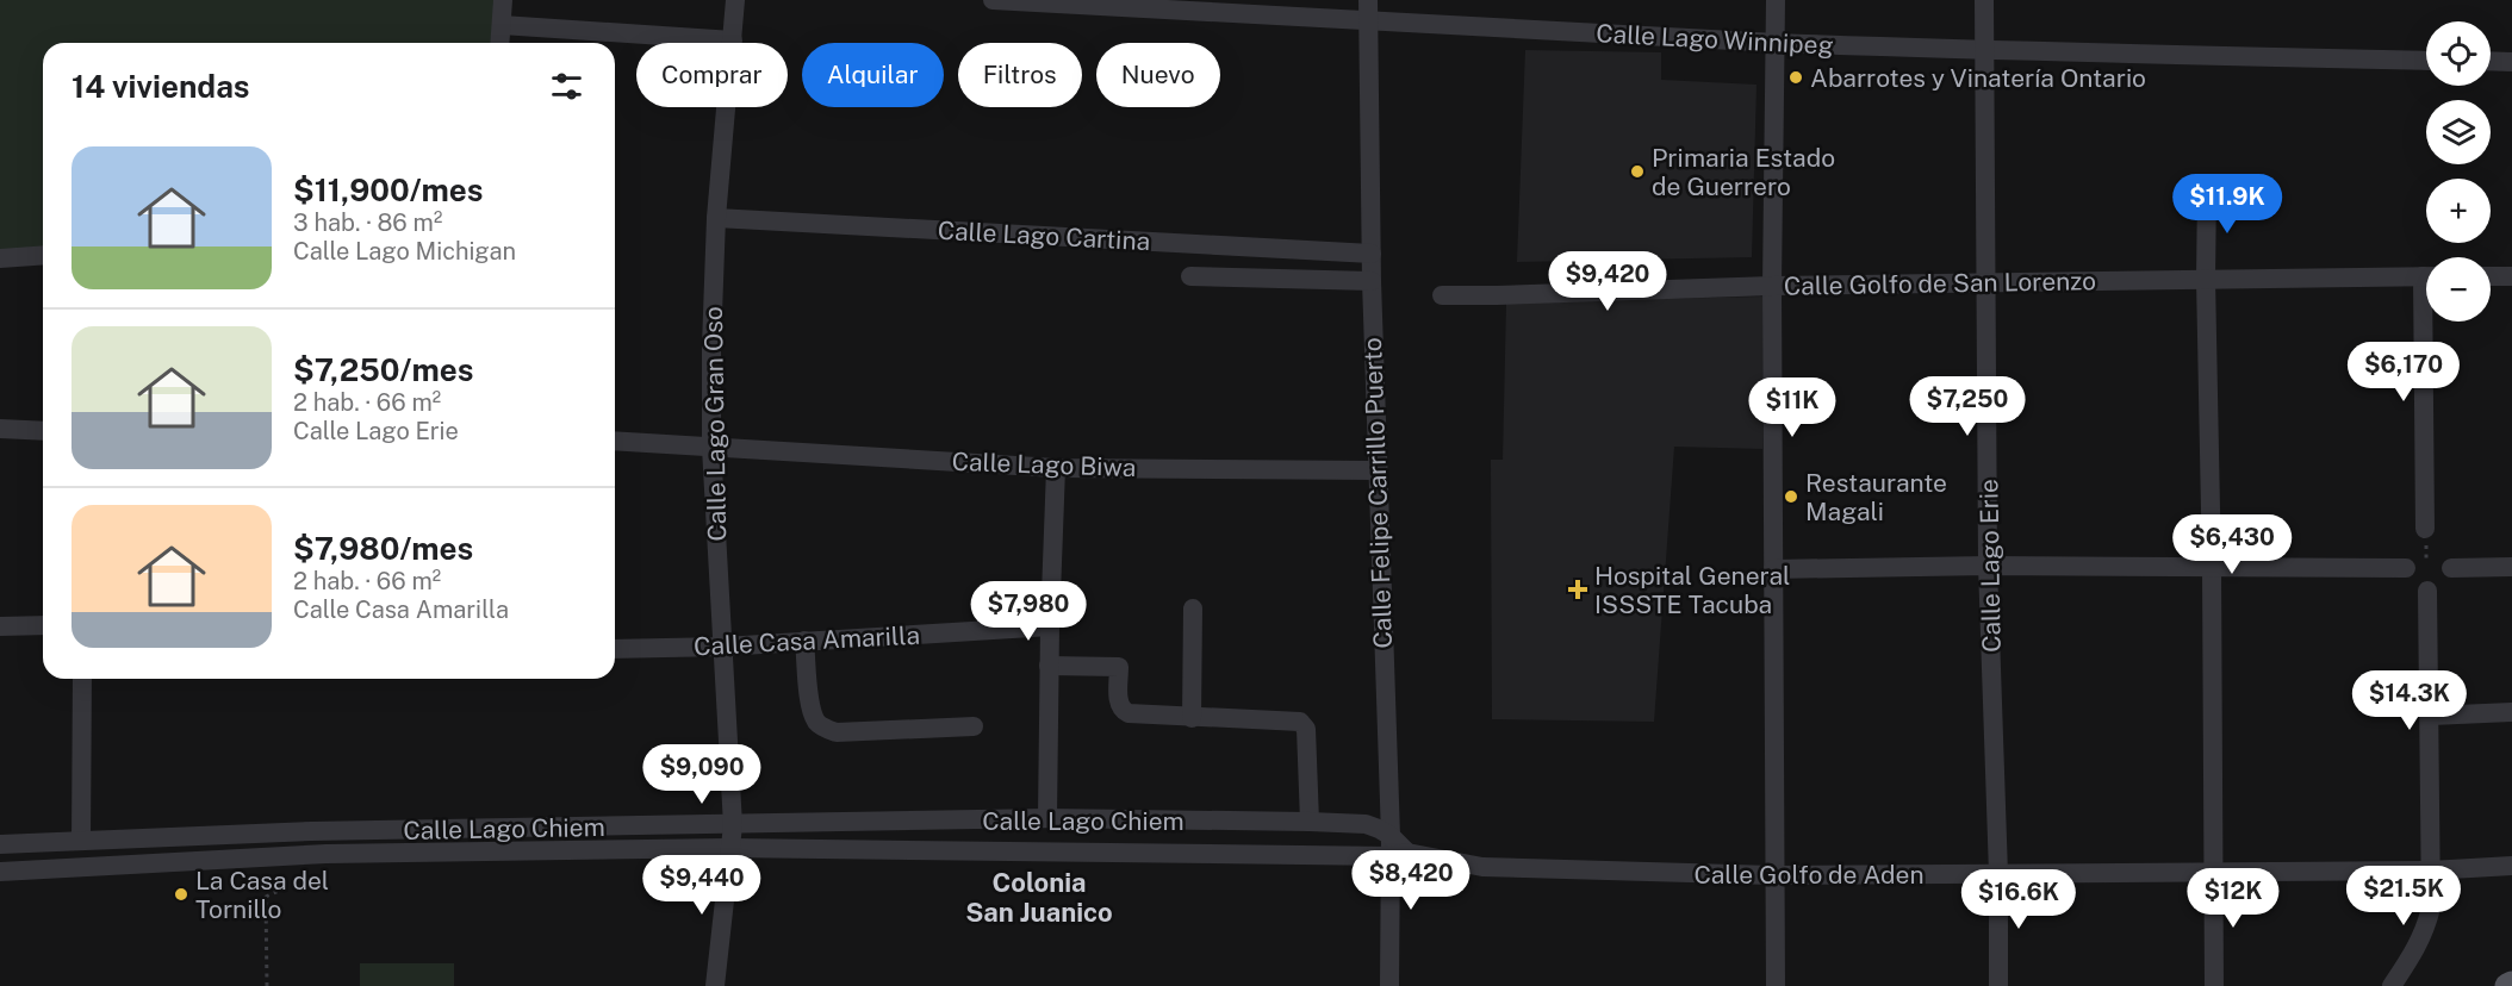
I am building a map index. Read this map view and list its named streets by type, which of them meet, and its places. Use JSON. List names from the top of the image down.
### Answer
{
  "streets": {
    "street": [
      "Calle Lago Winnipeg",
      "Calle Lago Cartina",
      "Calle Golfo de San Lorenzo",
      "Calle Lago Gran Oso",
      "Calle Lago Biwa",
      "Calle Felipe Carrillo Puerto",
      "Calle Lago Erie",
      "Calle Casa Amarilla",
      "Calle Lago Chiem",
      "Calle Golfo de Aden"
    ]
  },
  "crossings": [
    ["Calle Lago Winnipeg", "Calle Felipe Carrillo Puerto"],
    ["Calle Lago Winnipeg", "Calle Lago Erie"],
    ["Calle Lago Cartina", "Calle Lago Gran Oso"],
    ["Calle Lago Cartina", "Calle Felipe Carrillo Puerto"],
    ["Calle Golfo de San Lorenzo", "Calle Lago Erie"],
    ["Calle Lago Gran Oso", "Calle Lago Biwa"],
    ["Calle Lago Gran Oso", "Calle Casa Amarilla"],
    ["Calle Lago Gran Oso", "Calle Lago Chiem"],
    ["Calle Lago Biwa", "Calle Felipe Carrillo Puerto"],
    ["Calle Felipe Carrillo Puerto", "Calle Lago Chiem"],
    ["Calle Felipe Carrillo Puerto", "Calle Golfo de Aden"],
    ["Calle Lago Erie", "Calle Golfo de Aden"],
    ["Calle Lago Chiem", "Calle Golfo de Aden"]
  ],
  "districts": ["Colonia San Juanico"],
  "places": {
    "other": [
      "Abarrotes y Vinatería Ontario",
      "Primaria Estado de Guerrero",
      "Restaurante Magali",
      "La Casa del Tornillo"
    ],
    "health": ["Hospital General ISSSTE Tacuba"]
  },
  "page": {
    "map_buttons": ["+", "−"],
    "chip": [
      "Comprar",
      "Alquilar",
      "Filtros",
      "Nuevo"
    ],
    "heading": "14 viviendas",
    "list": [
      {
        "name": "$11,900/mes",
        "note": "3 hab. · 86 m² · Calle Lago Michigan"
      },
      {
        "name": "$7,250/mes",
        "note": "2 hab. · 66 m² · Calle Lago Erie"
      },
      {
        "name": "$7,980/mes",
        "note": "2 hab. · 66 m² · Calle Casa Amarilla"
      }
    ],
    "price": [
      "$11.9K",
      "$9,420",
      "$6,170",
      "$7,250",
      "$11K",
      "$6,430",
      "$7,980",
      "$14.3K",
      "$9,090",
      "$8,420",
      "$9,440",
      "$21.5K",
      "$12K",
      "$16.6K"
    ]
  }
}
